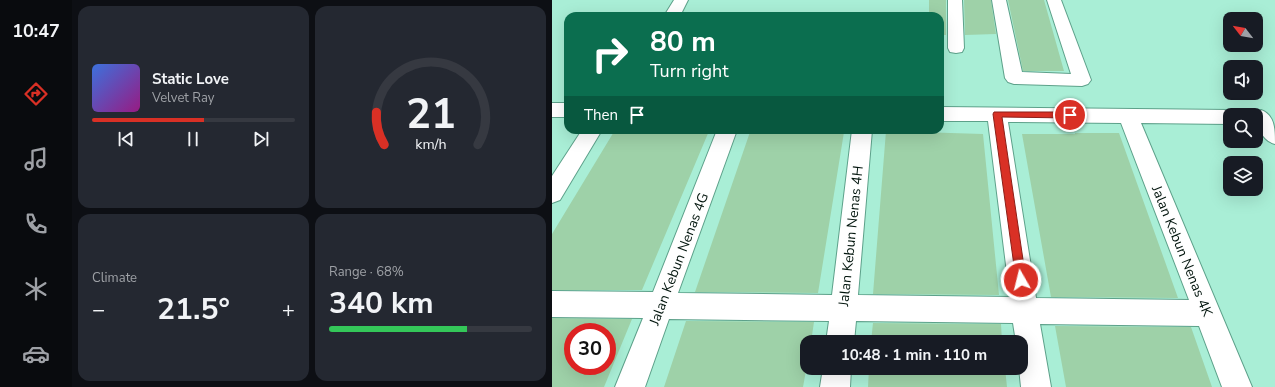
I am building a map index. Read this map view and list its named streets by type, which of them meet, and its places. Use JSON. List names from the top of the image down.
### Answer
{
  "streets": {
    "street": ["Jalan Kebun Nenas 4H", "Jalan Kebun Nenas 4K", "Jalan Kebun Nenas 4G"]
  },
  "north": "top left",
  "page": {
    "tabs": "10:47",
    "turn": ["80 m", "Turn right"],
    "song": ["Static Love", "Velvet Ray"],
    "then": "Then",
    "tile": [
      "Climate",
      ["Range · 68%", "340 km"]
    ],
    "heat": ["−", "21.5°", "+"],
    "limit": "30",
    "trip": "10:48 · 1 min · 110 m",
    "gauge": ["21", "km/h"]
  }
}
